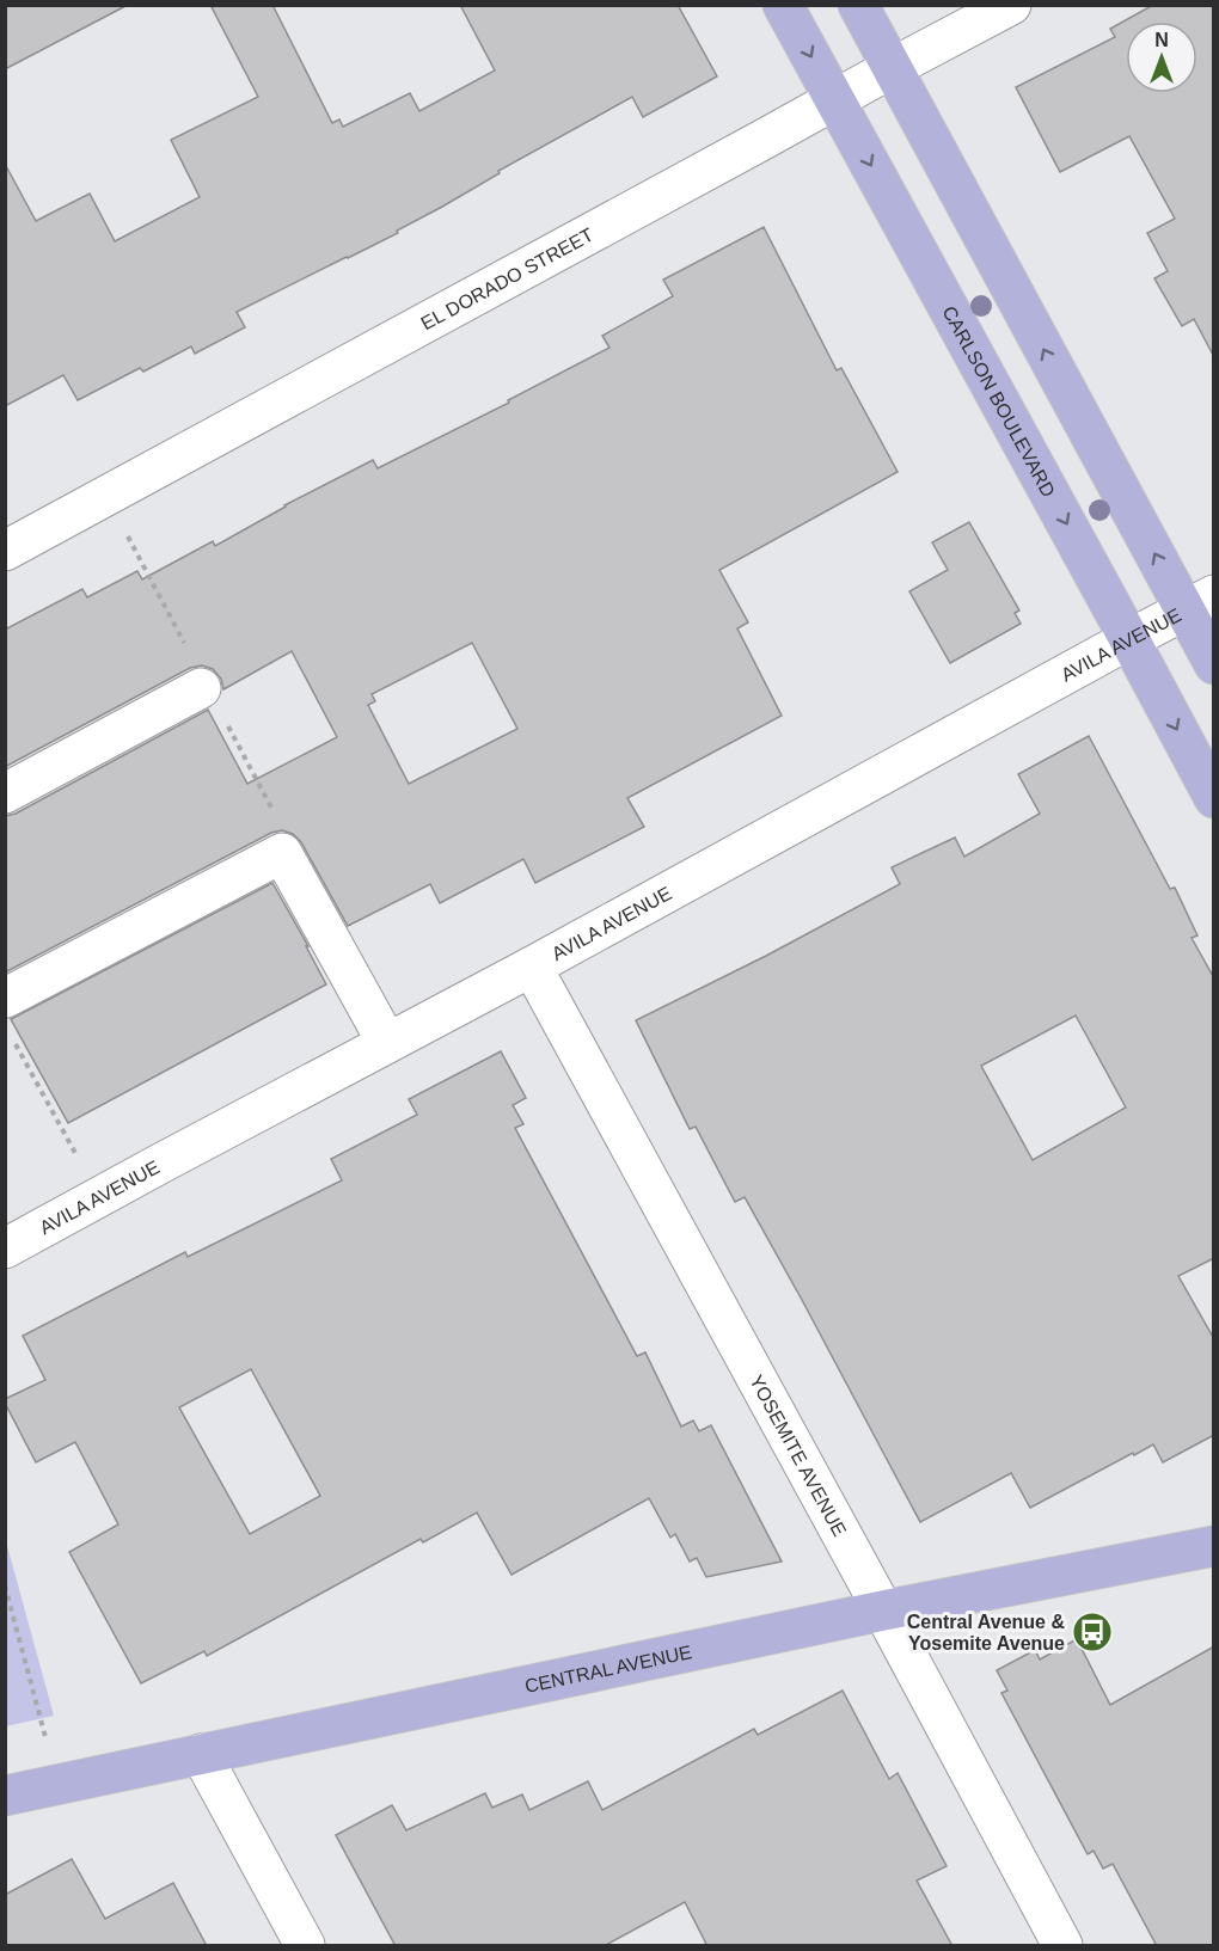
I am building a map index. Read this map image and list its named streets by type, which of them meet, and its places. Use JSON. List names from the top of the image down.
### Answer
{
  "streets": {
    "main road": ["CARLSON BOULEVARD", "CENTRAL AVENUE"],
    "street": ["EL DORADO STREET", "AVILA AVENUE", "YOSEMITE AVENUE"]
  },
  "crossings": [
    ["EL DORADO STREET", "CARLSON BOULEVARD"],
    ["CARLSON BOULEVARD", "AVILA AVENUE"],
    ["AVILA AVENUE", "YOSEMITE AVENUE"],
    ["YOSEMITE AVENUE", "CENTRAL AVENUE"]
  ],
  "places": {
    "bus stop": ["Central Avenue & Yosemite Avenue"]
  },
  "north": "top"
}
